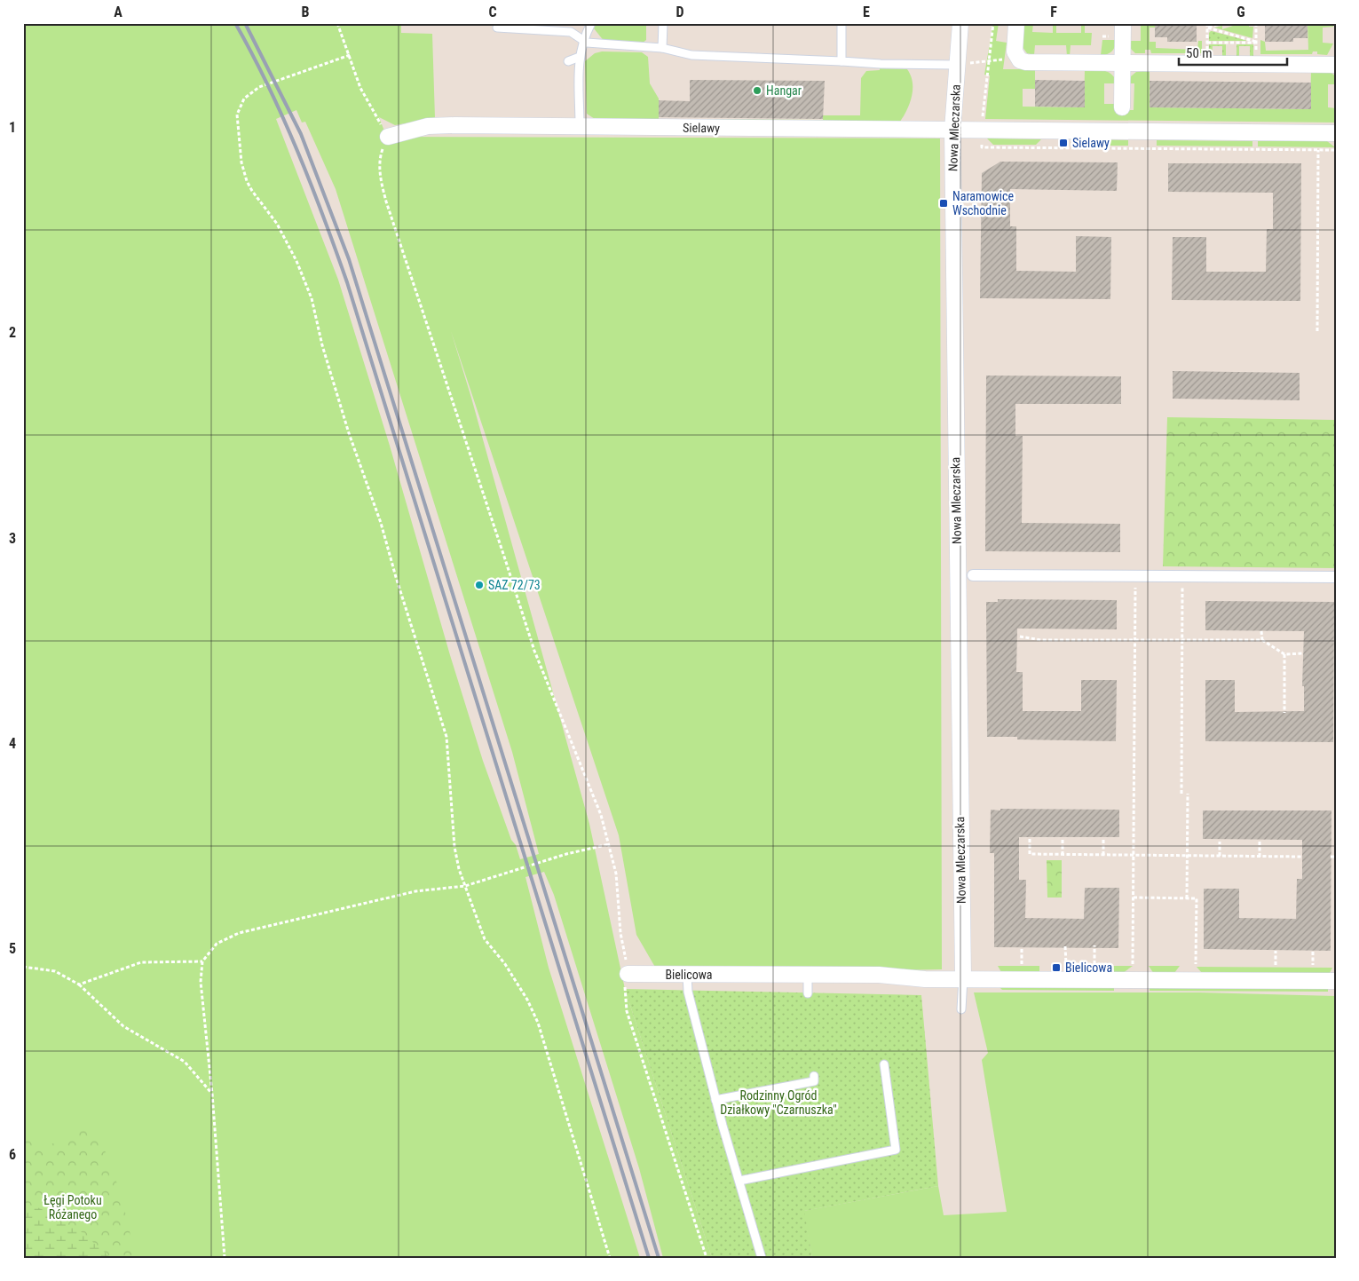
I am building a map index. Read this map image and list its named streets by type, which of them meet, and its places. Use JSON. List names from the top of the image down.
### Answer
{
  "streets": {
    "street": ["Sielawy", "Nowa Mleczarska", "Bielicowa"]
  },
  "crossings": [
    ["Sielawy", "Nowa Mleczarska"],
    ["Nowa Mleczarska", "Bielicowa"]
  ],
  "parks": ["Rodzinny Ogród Działkowy \"Czarnuszka\"", "Łęgi Potoku Różanego"],
  "places": {
    "other": ["Hangar", "SAZ 72/73"],
    "transit": ["Sielawy", "Naramowice Wschodnie", "Bielicowa"]
  },
  "scale_bar": "50 m",
  "grid": {
    "columns": [
      "A",
      "B",
      "C",
      "D",
      "E",
      "F",
      "G"
    ],
    "rows": [
      "1",
      "2",
      "3",
      "4",
      "5",
      "6"
    ]
  }
}
